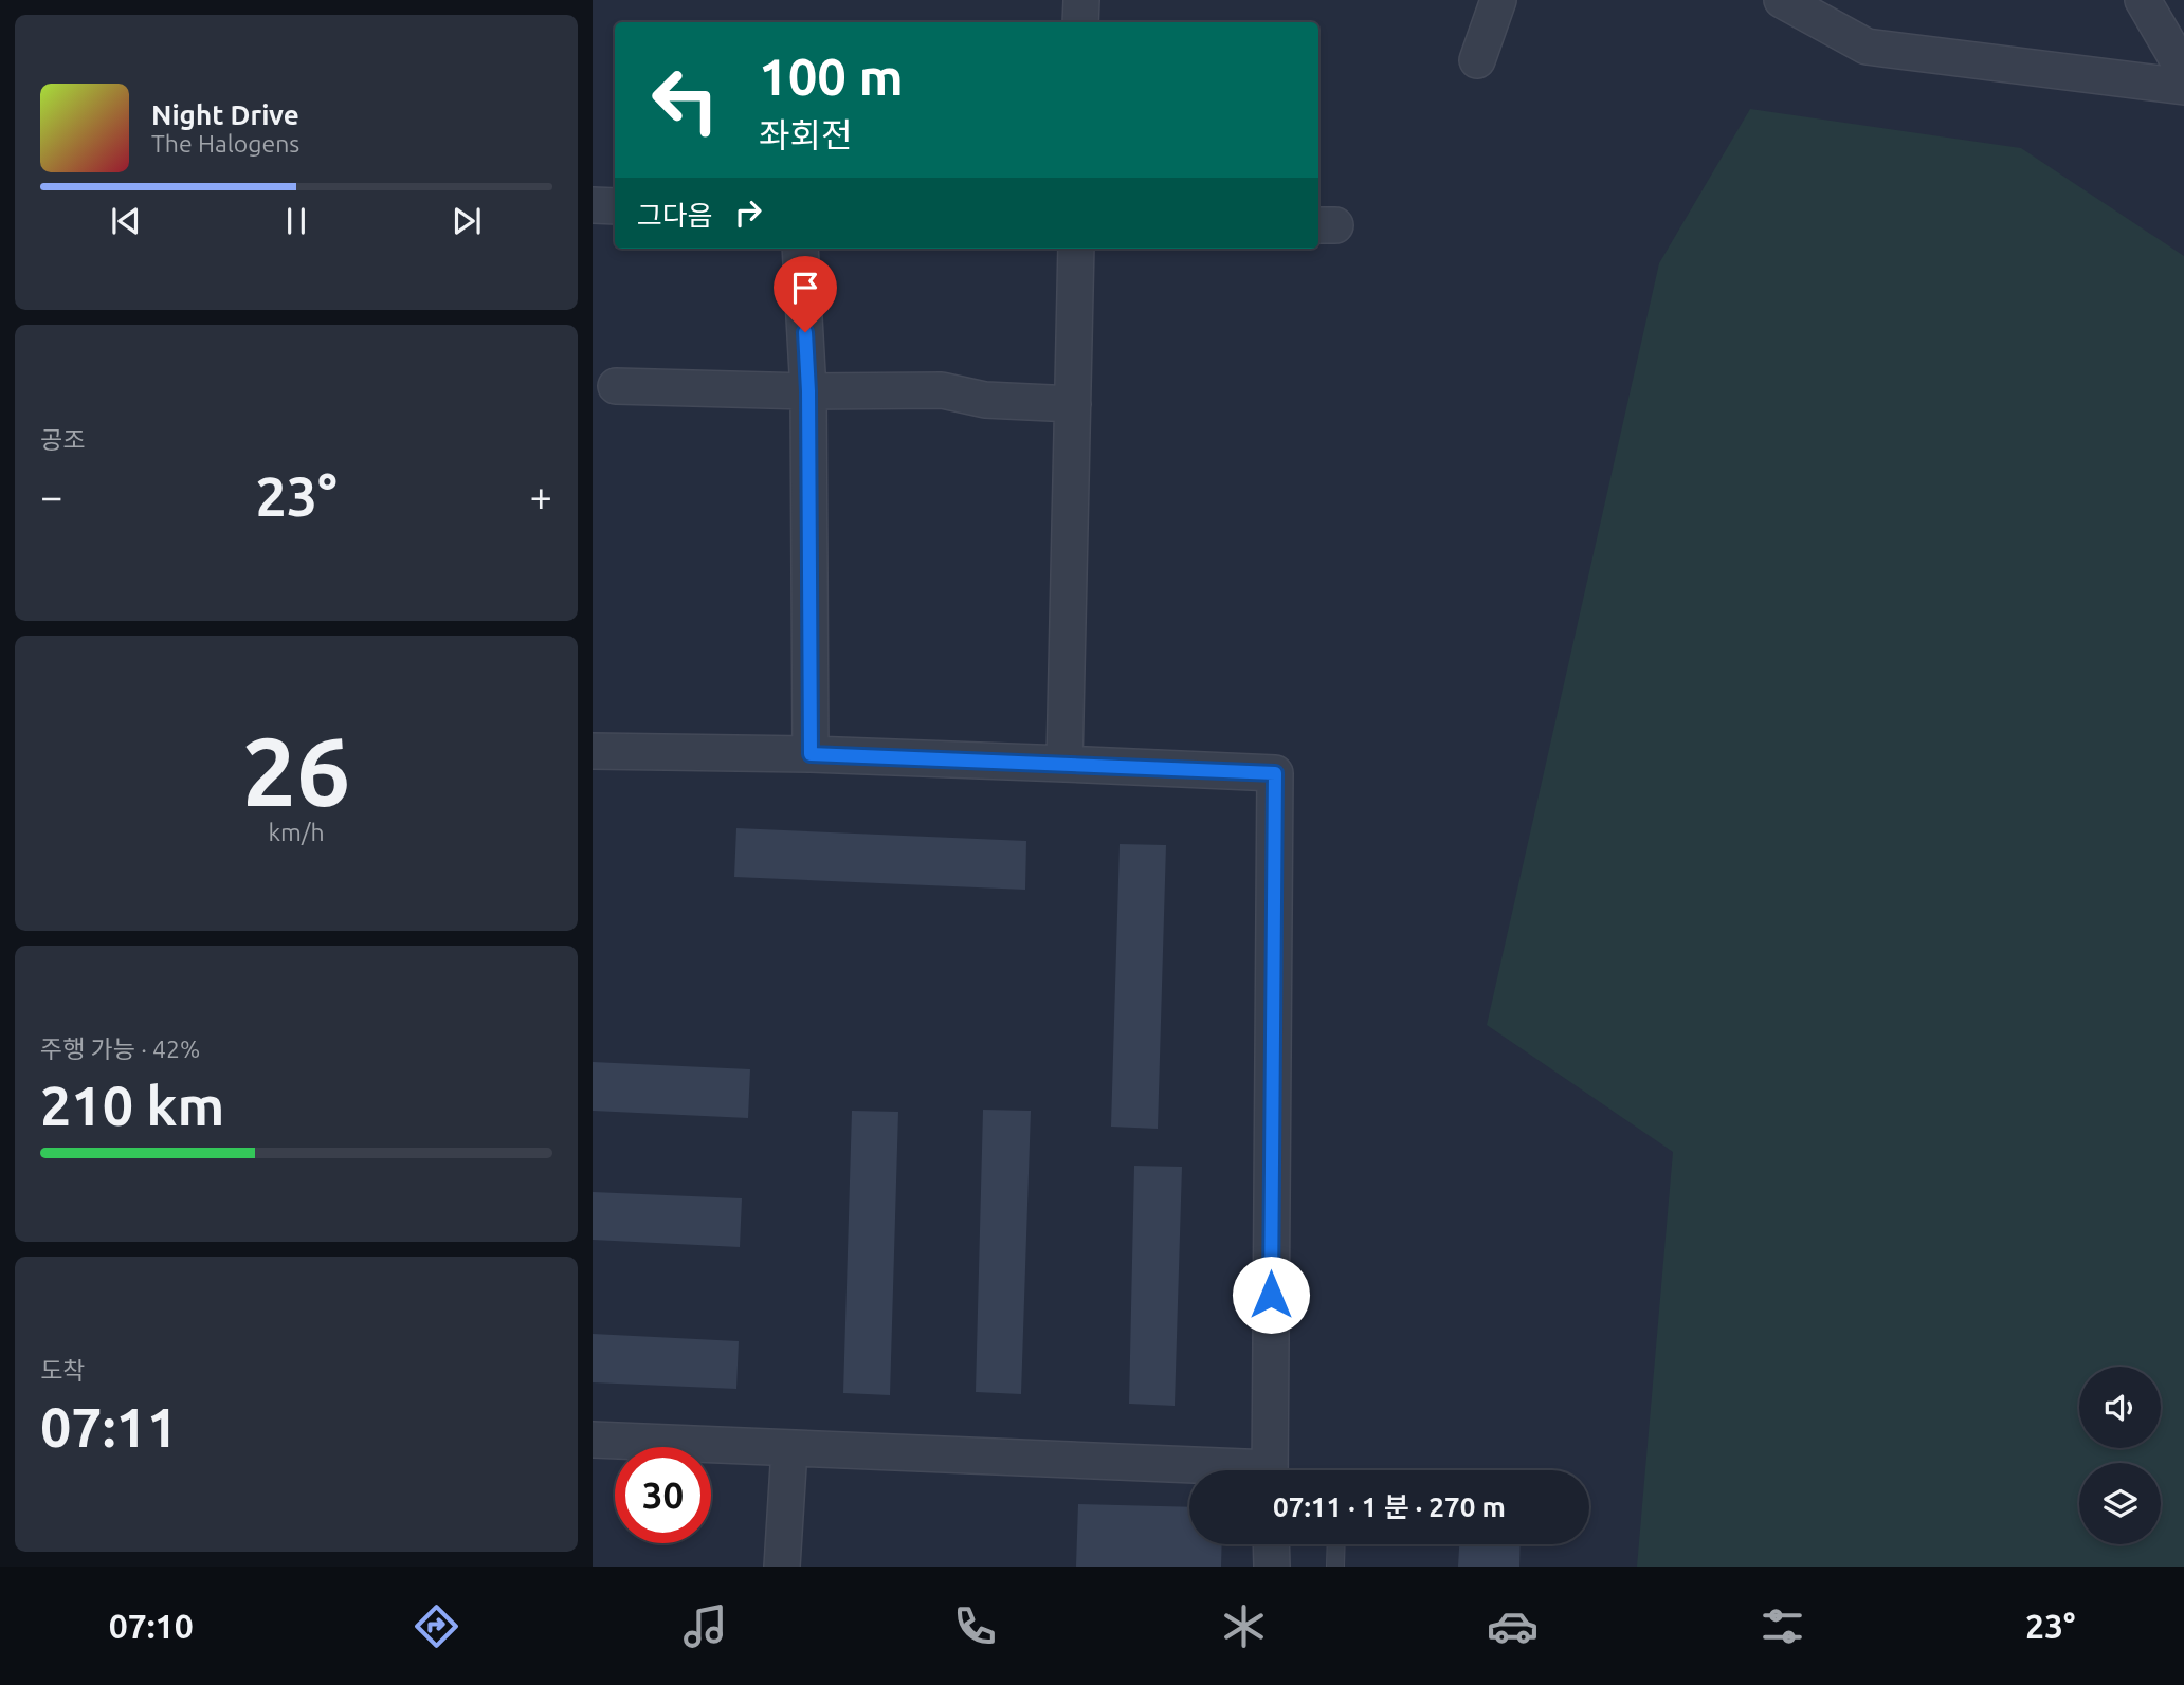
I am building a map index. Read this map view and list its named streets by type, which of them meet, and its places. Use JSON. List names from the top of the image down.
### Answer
{
  "page": {
    "turn": ["100 m", "좌회전"],
    "song": ["Night Drive", "The Halogens"],
    "then": "그다음",
    "tile": [
      "공조",
      ["26", "km/h"],
      ["주행 가능 · 42%", "210 km"],
      ["도착", "07:11"]
    ],
    "heat": ["−", "23°", "+"],
    "limit": "30",
    "trip": "07:11 · 1 분 · 270 m",
    "tabs": ["07:10", "23°"]
  }
}
